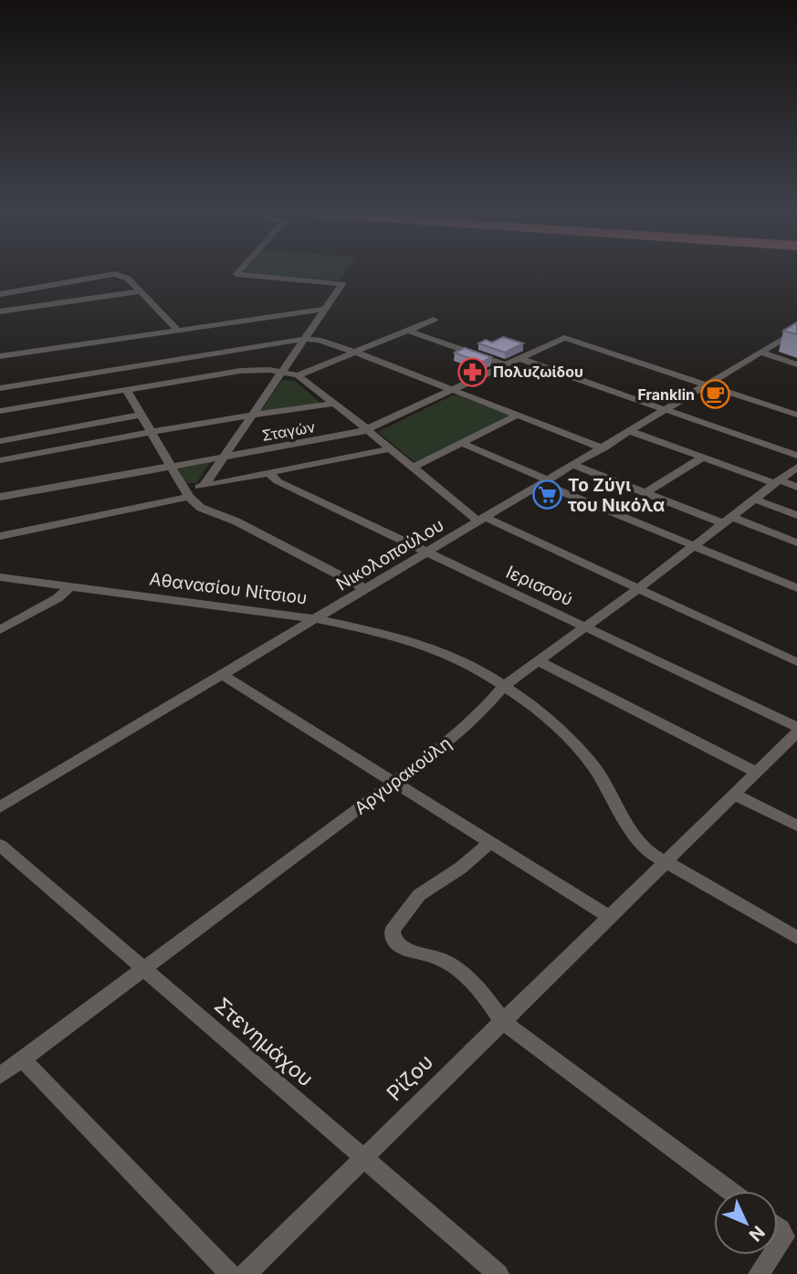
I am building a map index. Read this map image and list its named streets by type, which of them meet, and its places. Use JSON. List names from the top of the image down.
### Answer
{
  "streets": {
    "street": [
      "Σταγών",
      "Νικολοπούλου",
      "Ιερισσού",
      "Αθανασίου Νίτσιου",
      "Αργυρακούλη",
      "Στενημάχου",
      "Ρίζου"
    ]
  },
  "crossings": [
    ["Σταγών", "Νικολοπούλου"],
    ["Νικολοπούλου", "Ιερισσού"],
    ["Νικολοπούλου", "Αθανασίου Νίτσιου"],
    ["Ιερισσού", "Αργυρακούλη"],
    ["Αθανασίου Νίτσιου", "Αργυρακούλη"],
    ["Αθανασίου Νίτσιου", "Ρίζου"],
    ["Αργυρακούλη", "Στενημάχου"],
    ["Στενημάχου", "Ρίζου"]
  ],
  "places": {
    "pharmacy": ["Πολυζωίδου"],
    "cafe": ["Franklin"],
    "supermarket": ["Το Ζύγι του Νικόλα"]
  },
  "north": "bottom right"
}
